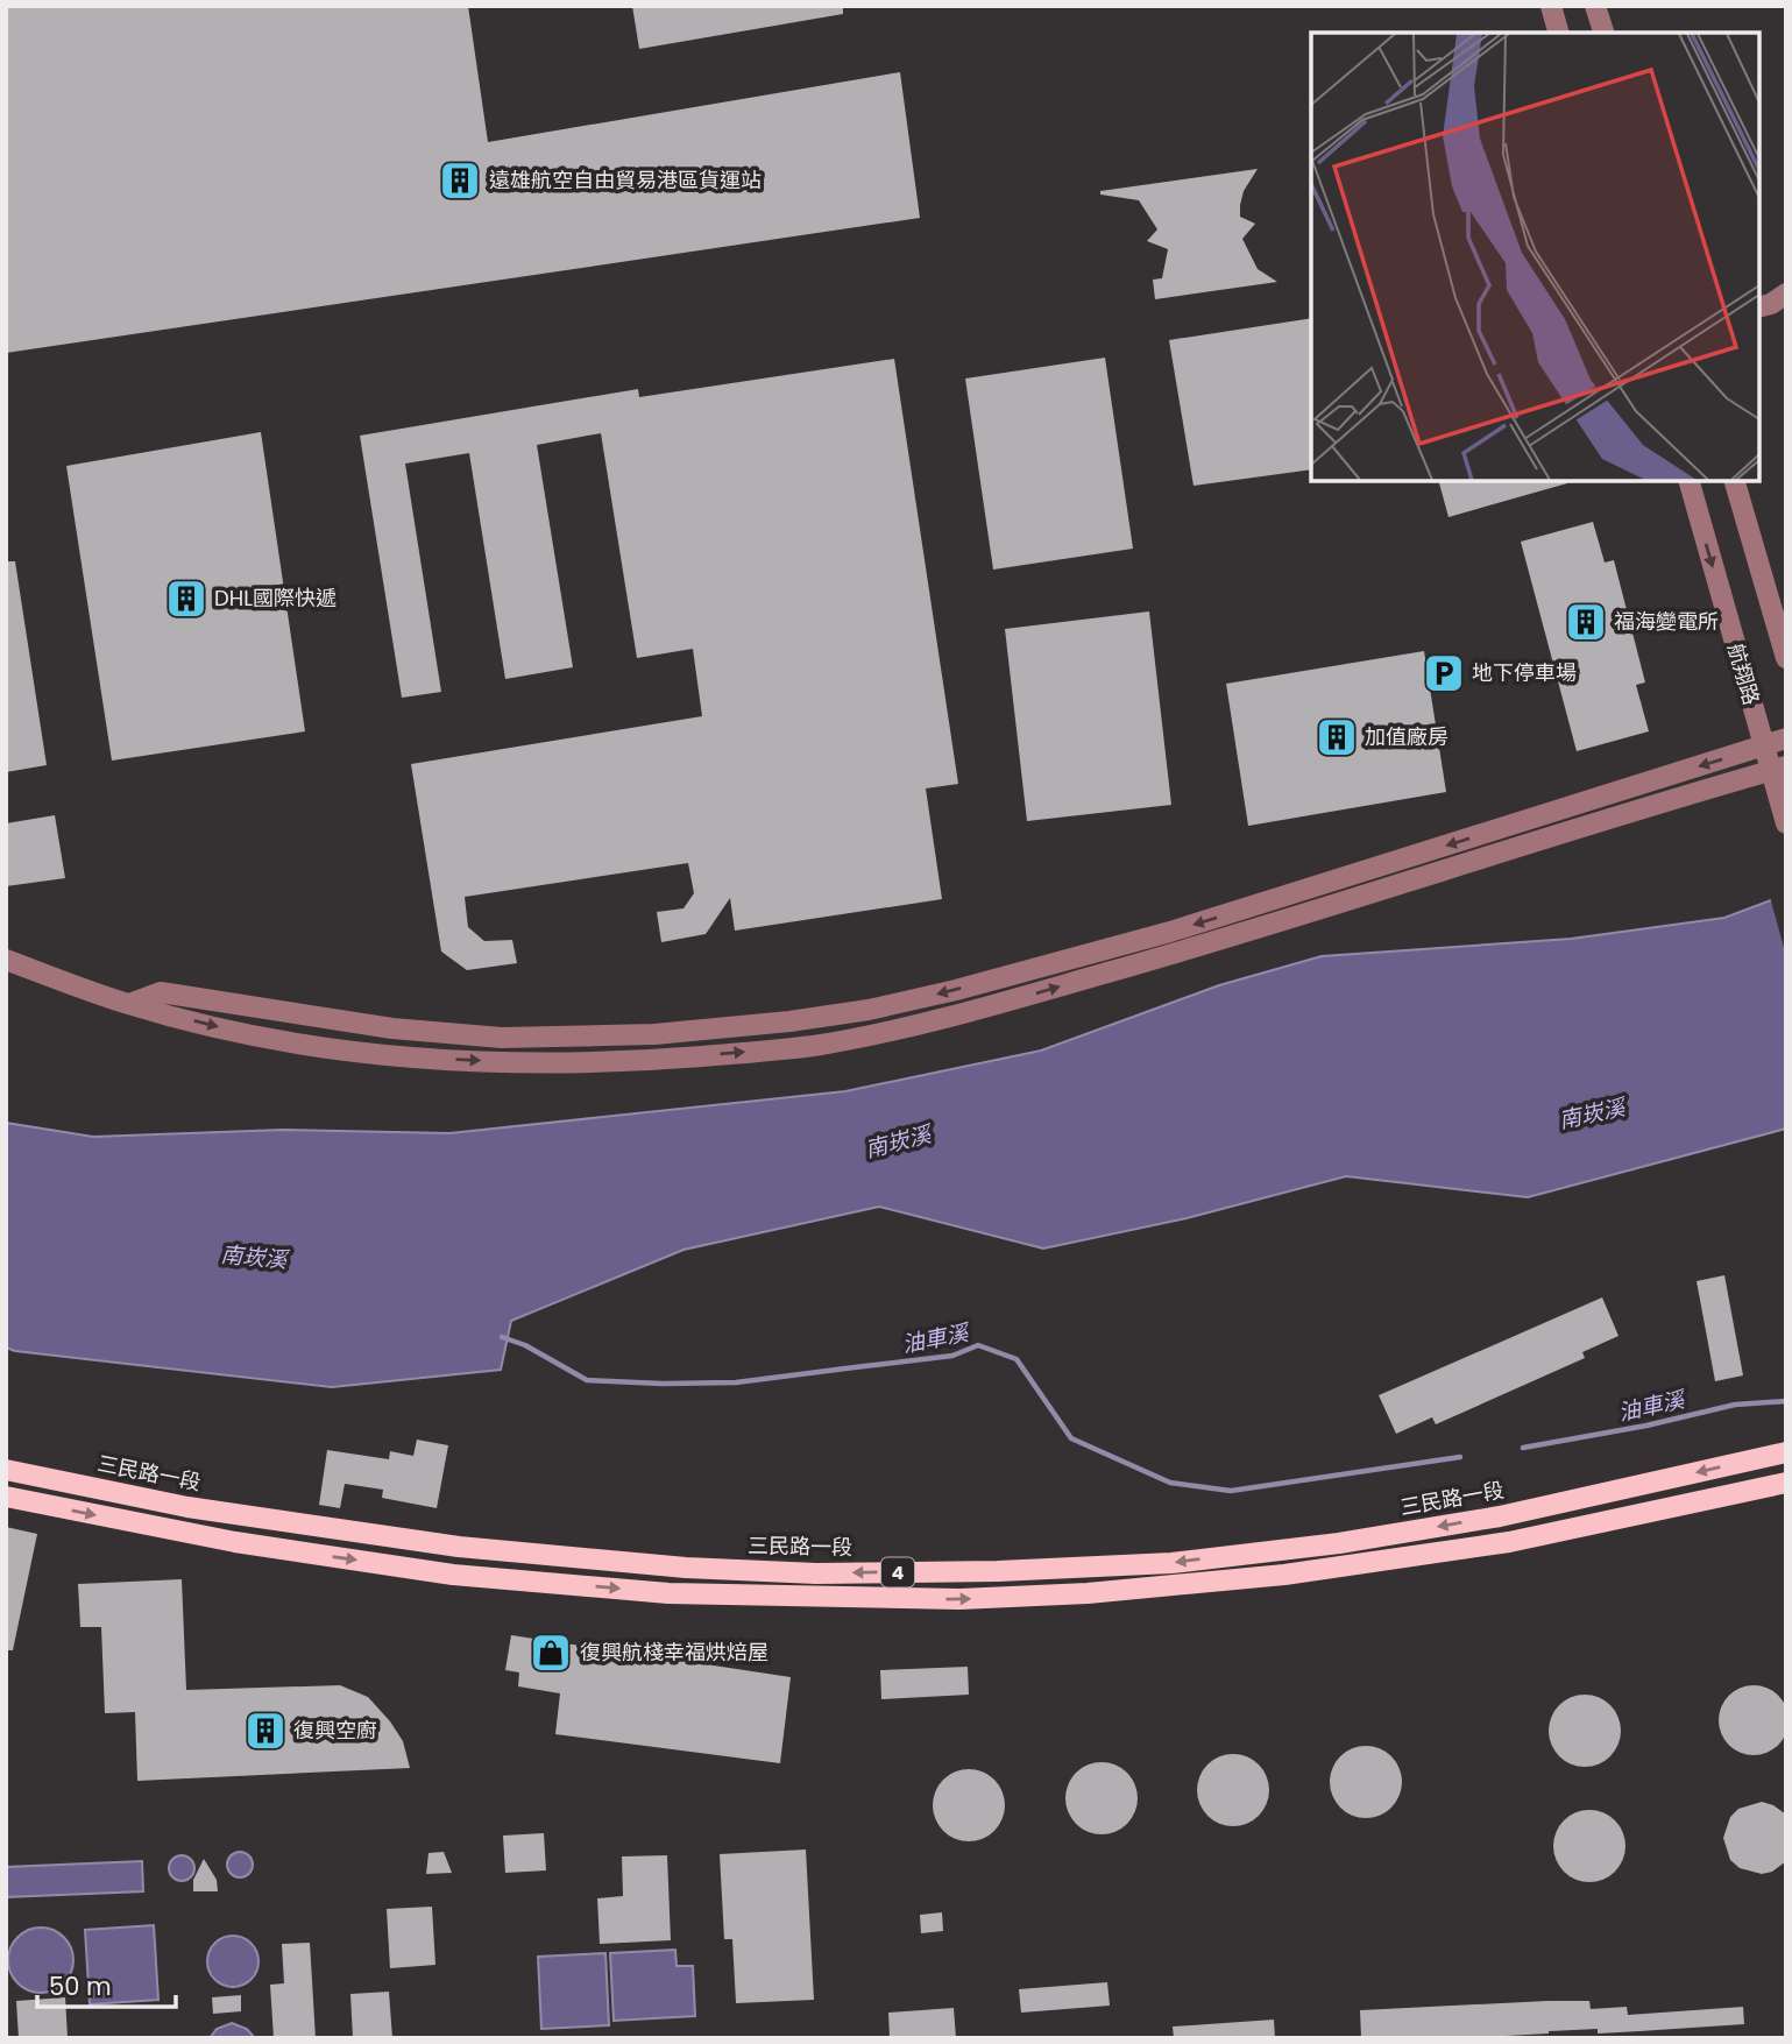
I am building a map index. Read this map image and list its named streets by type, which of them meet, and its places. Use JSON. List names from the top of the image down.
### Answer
{
  "streets": {
    "main road": ["三民路一段", "4"],
    "street": ["航翔路"]
  },
  "water": ["南崁溪", "油車溪"],
  "places": {
    "building": [
      "遠雄航空自由貿易港區貨運站",
      "DHL國際快遞",
      "福海變電所",
      "加值廠房",
      "復興空廚"
    ],
    "parking": ["地下停車場"],
    "shop": ["復興航棧幸福烘焙屋"]
  },
  "scale_bar": "50 m"
}
